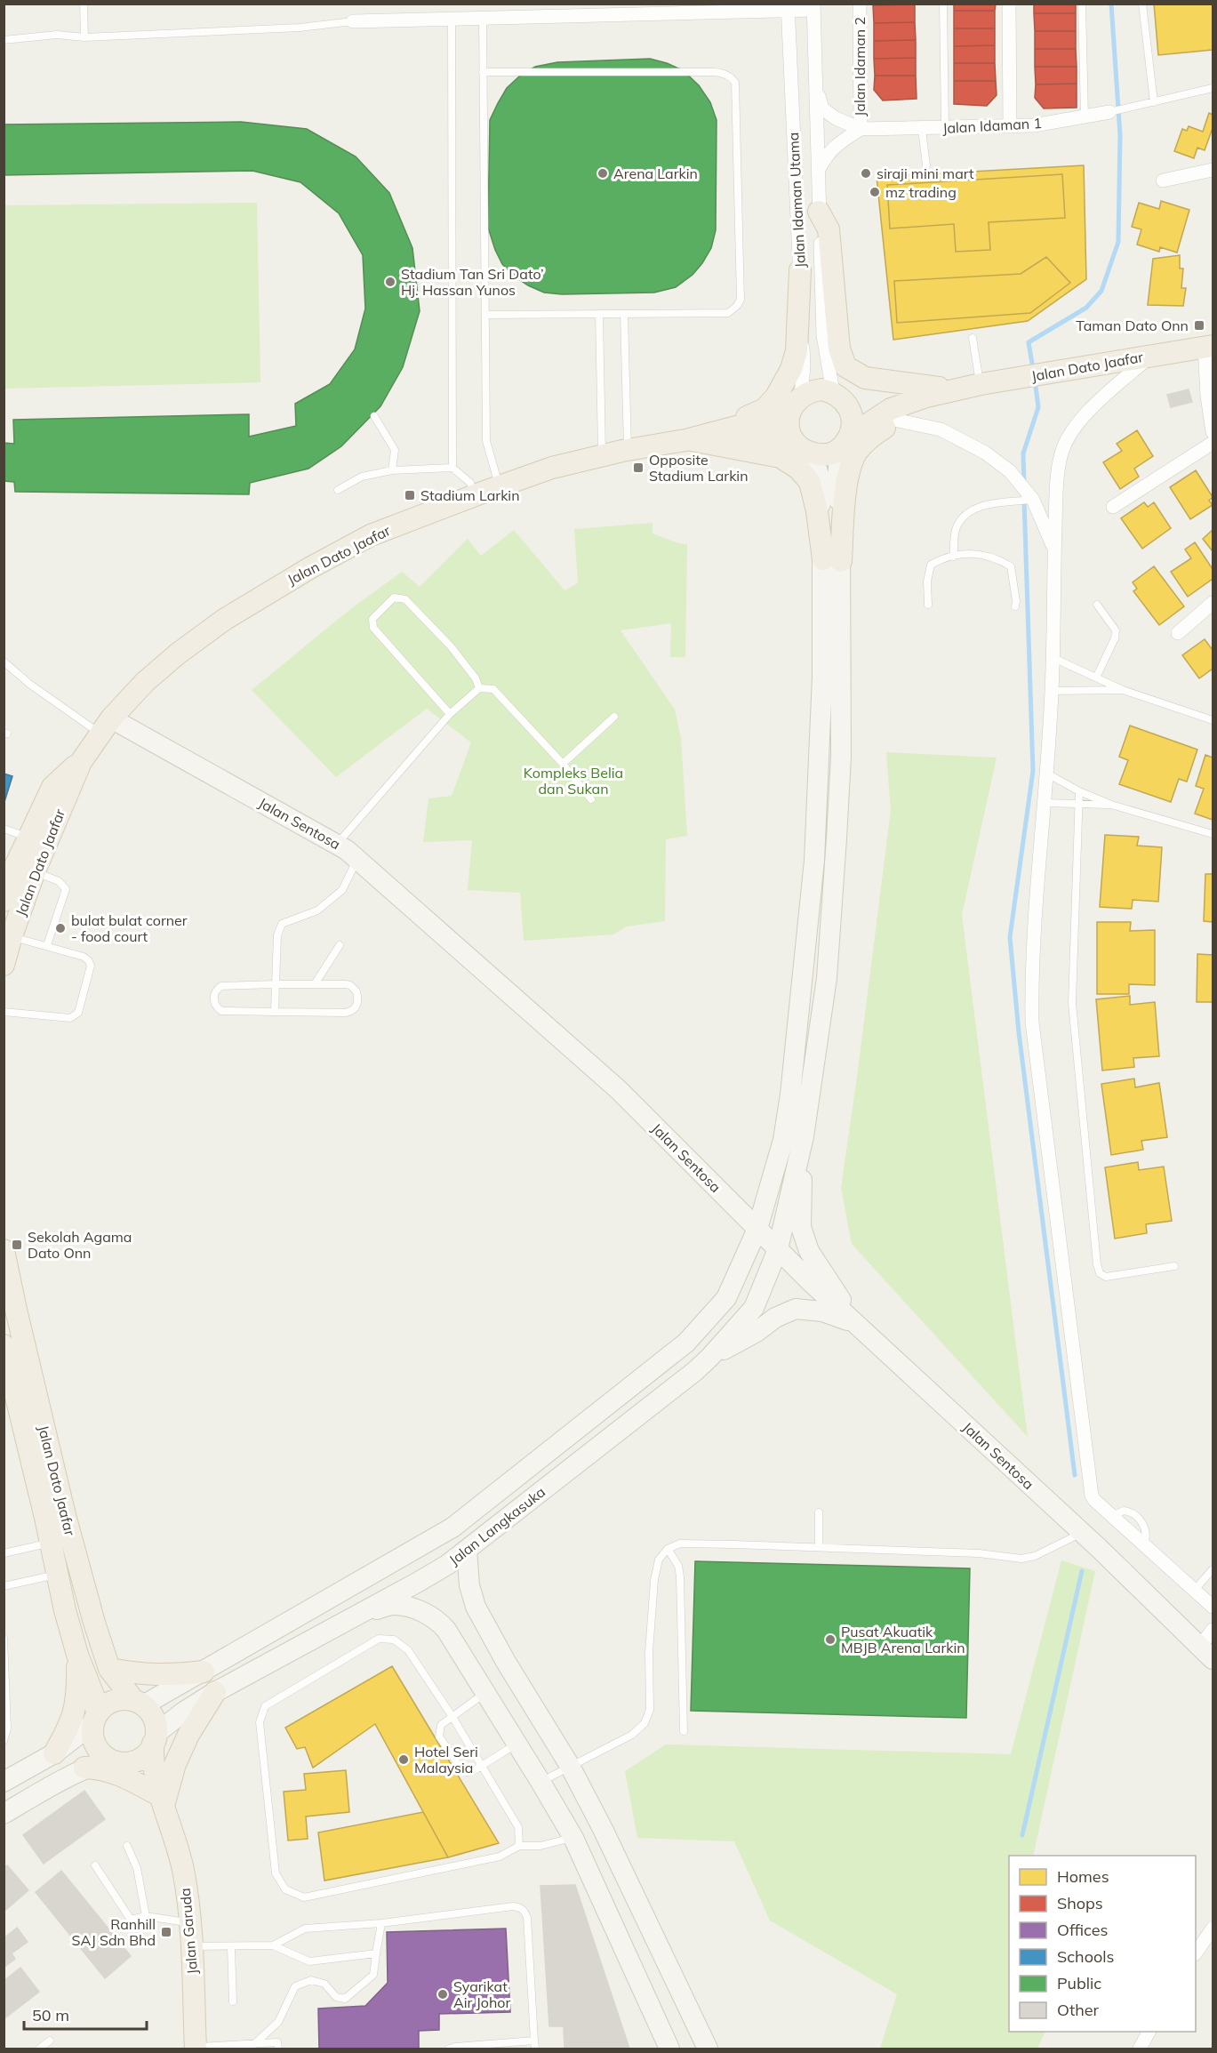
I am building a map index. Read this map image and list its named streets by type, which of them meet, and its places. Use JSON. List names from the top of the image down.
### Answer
{
  "streets": {
    "main road": [
      "Jalan Dato Jaafar",
      "Jalan Sentosa",
      "Jalan Langkasuka",
      "Jalan Garuda"
    ],
    "street": ["Jalan Idaman 2", "Jalan Idaman 1", "Jalan Idaman Utama"]
  },
  "crossings": [
    ["Jalan Idaman 2", "Jalan Idaman 1"],
    ["Jalan Idaman 1", "Jalan Idaman Utama"],
    ["Jalan Idaman Utama", "Jalan Dato Jaafar"],
    ["Jalan Dato Jaafar", "Jalan Sentosa"],
    ["Jalan Dato Jaafar", "Jalan Langkasuka"],
    ["Jalan Dato Jaafar", "Jalan Garuda"],
    ["Jalan Sentosa", "Jalan Langkasuka"],
    ["Jalan Langkasuka", "Jalan Garuda"]
  ],
  "parks": ["Kompleks Belia dan Sukan"],
  "places": {
    "other": [
      "Arena Larkin",
      "siraji mini mart",
      "mz trading",
      "Stadium Tan Sri Dato’ Hj. Hassan Yunos",
      "bulat bulat corner - food court",
      "Pusat Akuatik MBJB Arena Larkin",
      "Hotel Seri Malaysia",
      "Syarikat Air Johor"
    ],
    "transit": [
      "Taman Dato Onn",
      "Opposite Stadium Larkin",
      "Stadium Larkin",
      "Sekolah Agama Dato Onn",
      "Ranhill SAJ Sdn Bhd"
    ]
  },
  "legend": [
    "Homes",
    "Shops",
    "Offices",
    "Schools",
    "Public",
    "Other"
  ],
  "scale_bar": "50 m"
}
